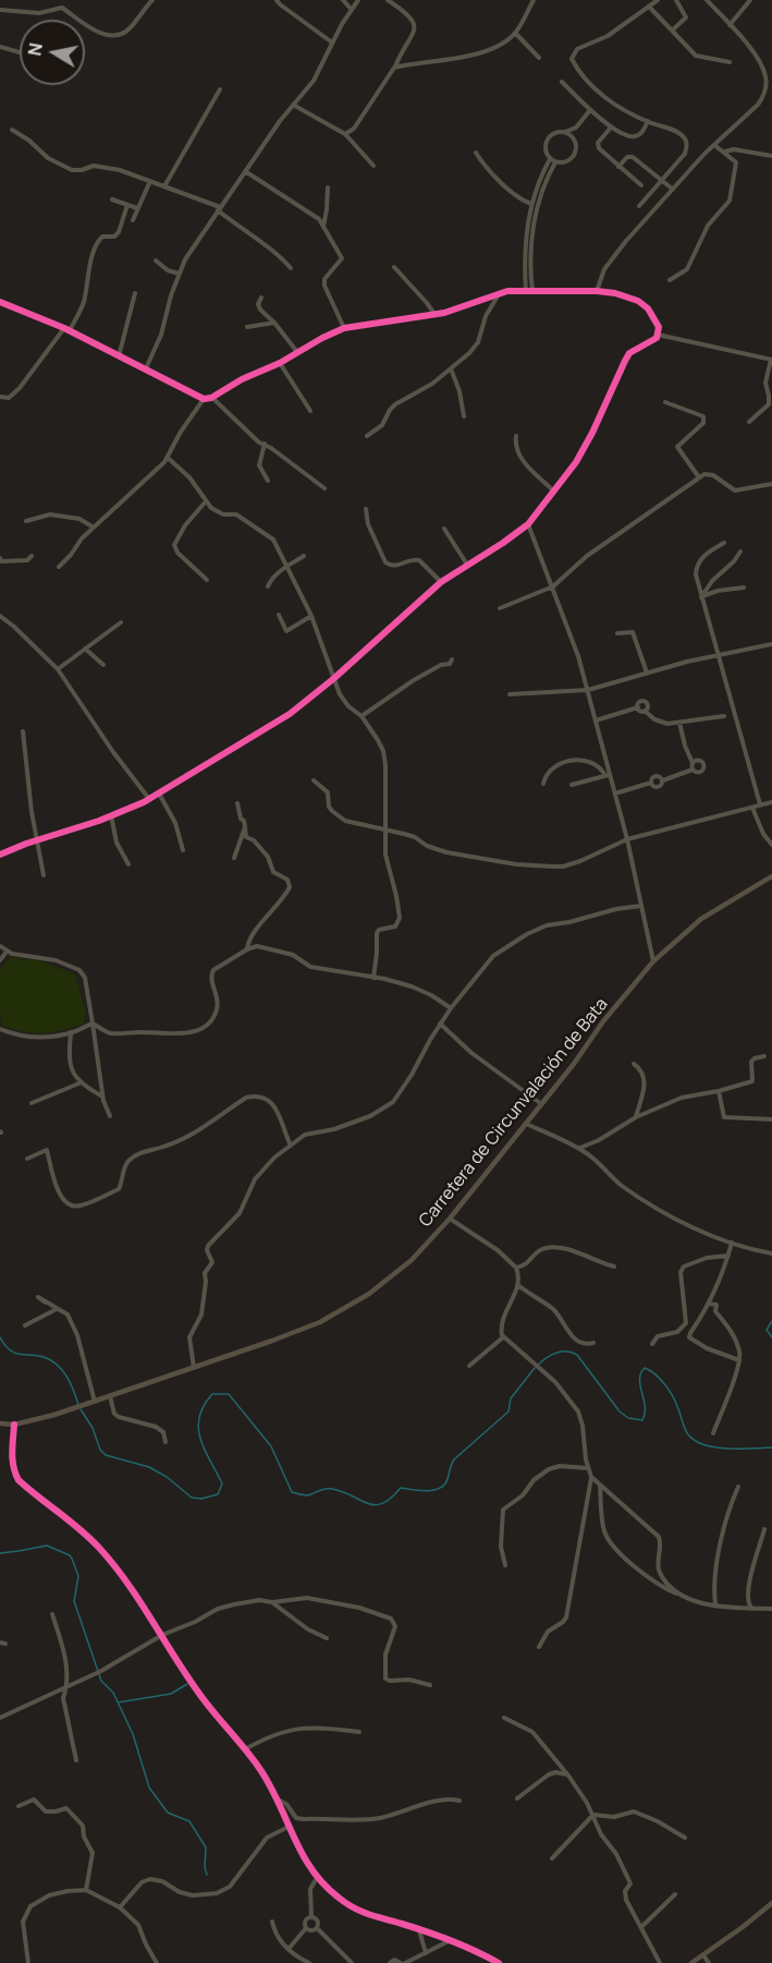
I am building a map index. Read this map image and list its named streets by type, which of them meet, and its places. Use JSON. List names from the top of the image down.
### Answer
{
  "streets": {
    "main road": ["Carretera de Circunvalación de Bata"]
  },
  "north": "left"
}
